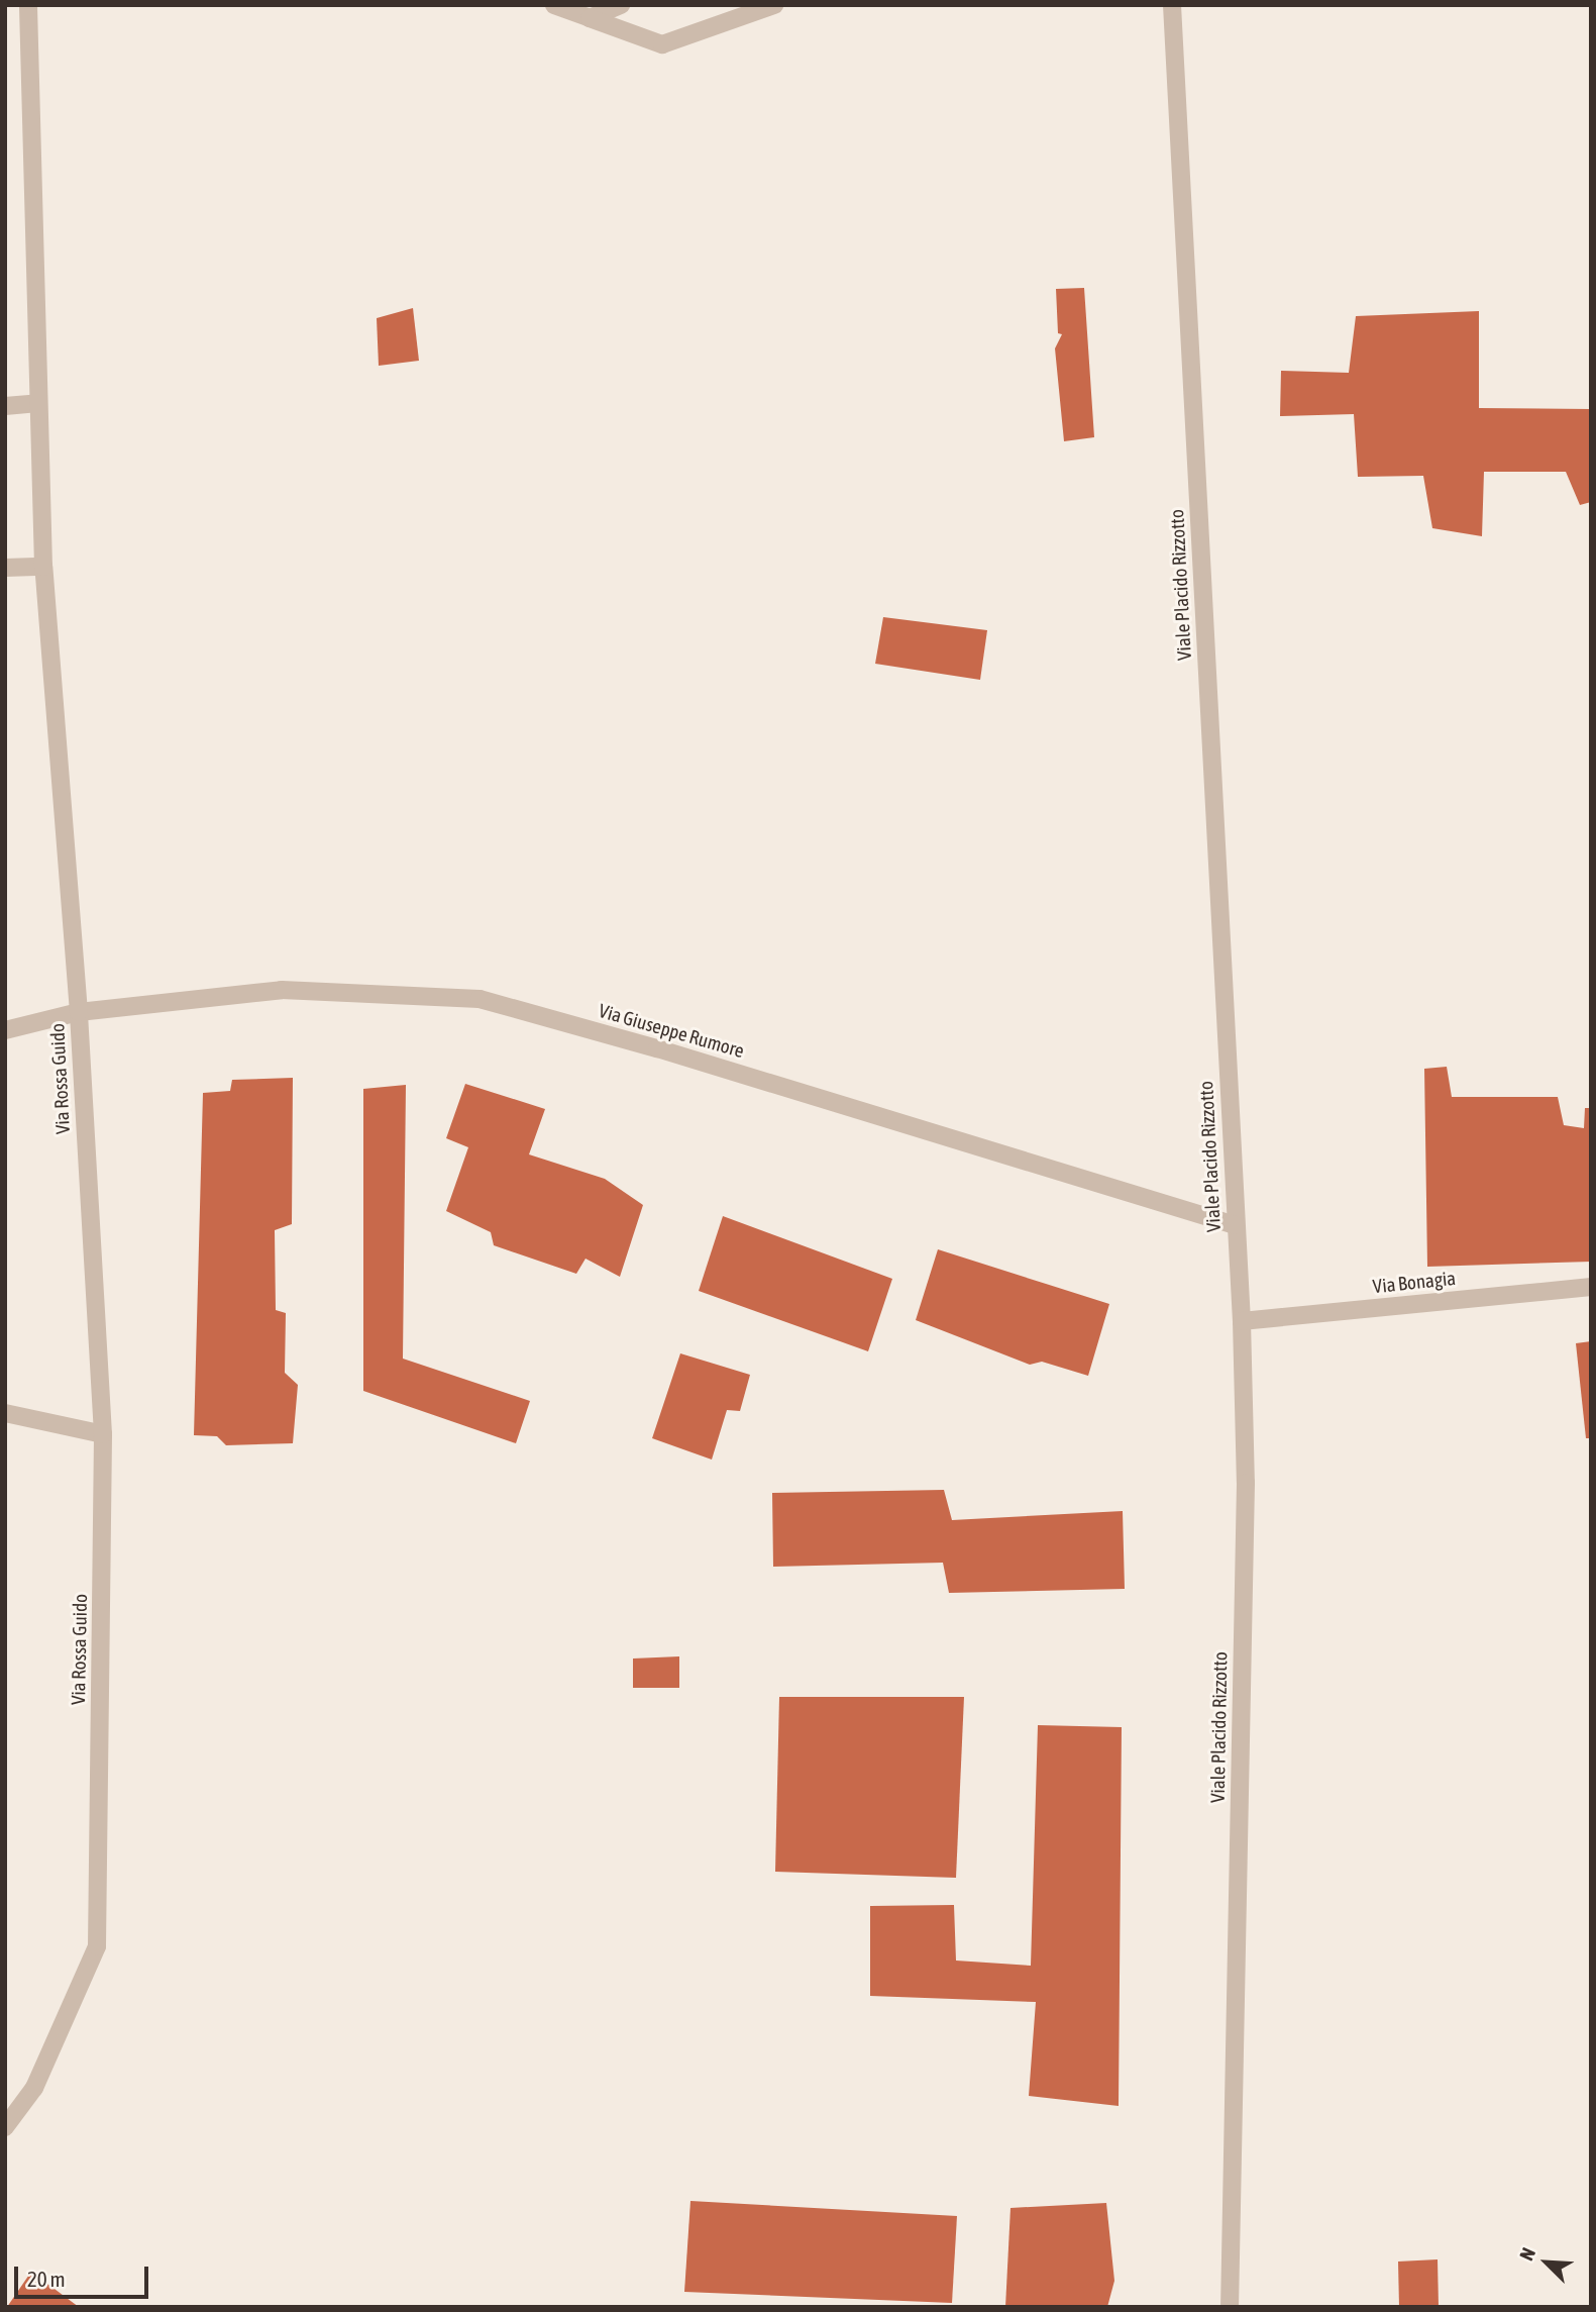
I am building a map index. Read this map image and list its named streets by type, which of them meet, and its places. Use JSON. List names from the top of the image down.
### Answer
{
  "streets": {
    "street": [
      "Viale Placido Rizzotto",
      "Via Giuseppe Rumore",
      "Via Rossa Guido",
      "Via Bonagia"
    ]
  },
  "crossings": [
    ["Viale Placido Rizzotto", "Via Giuseppe Rumore"],
    ["Viale Placido Rizzotto", "Via Bonagia"],
    ["Via Giuseppe Rumore", "Via Rossa Guido"]
  ],
  "scale_bar": "20 m",
  "north": "top left"
}
